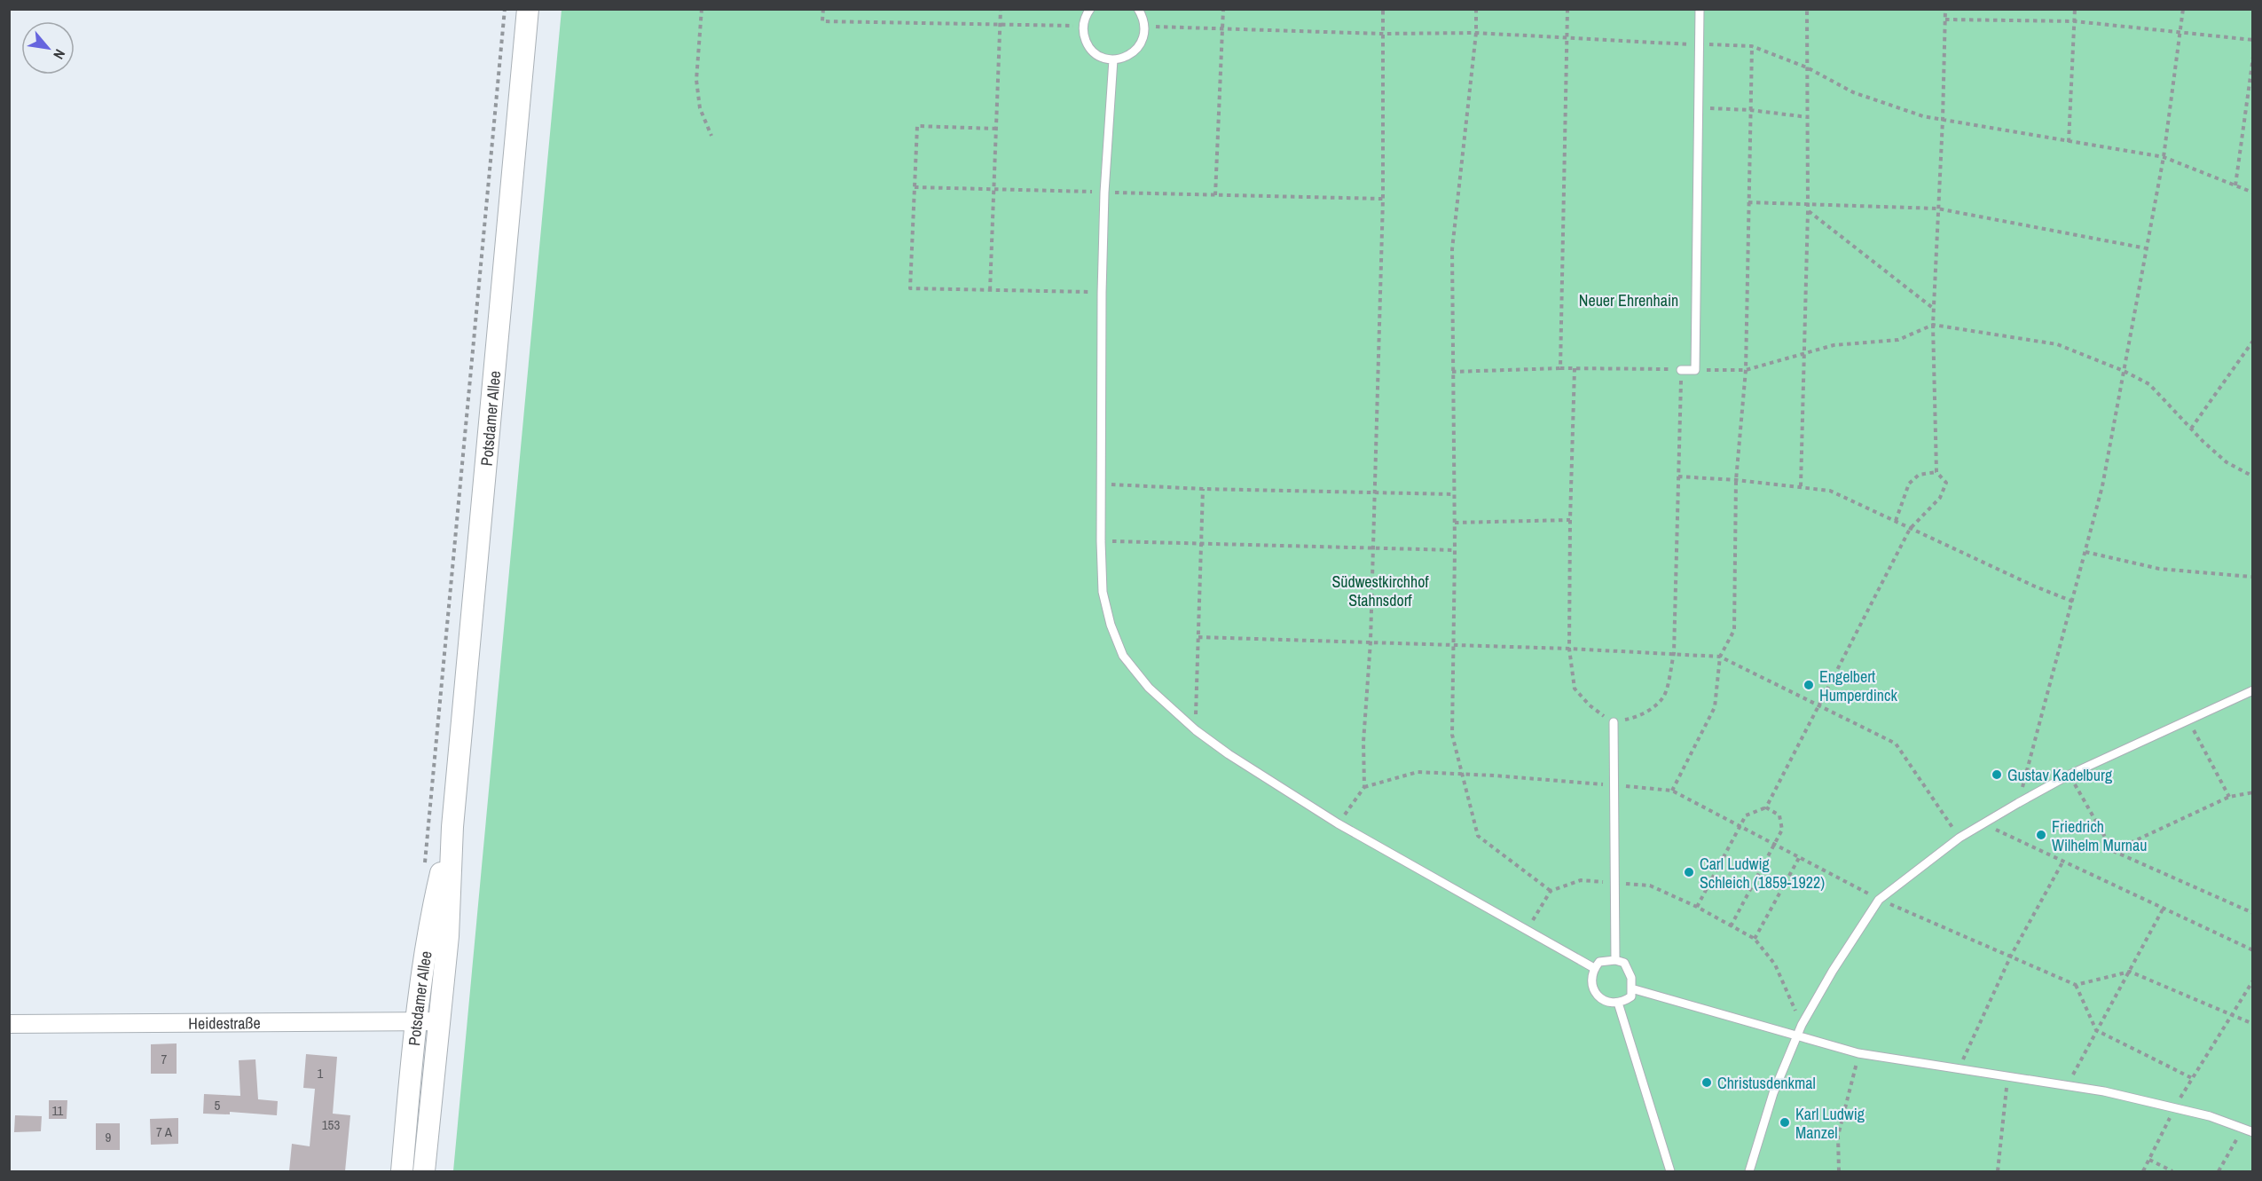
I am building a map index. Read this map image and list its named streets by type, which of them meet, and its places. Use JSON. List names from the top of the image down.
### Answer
{
  "streets": {
    "street": ["Potsdamer Allee", "Heidestraße"]
  },
  "crossings": [
    ["Potsdamer Allee", "Heidestraße"]
  ],
  "parks": ["Neuer Ehrenhain", "Südwestkirchhof Stahnsdorf"],
  "places": [
    "Engelbert Humperdinck",
    "Gustav Kadelburg",
    "Friedrich Wilhelm Murnau",
    "Carl Ludwig Schleich (1859-1922)",
    "Christusdenkmal",
    "Karl Ludwig Manzel"
  ],
  "house_numbers": [
    "7",
    "1",
    "5",
    "11",
    "153",
    "7 A",
    "9"
  ],
  "north": "bottom right"
}
